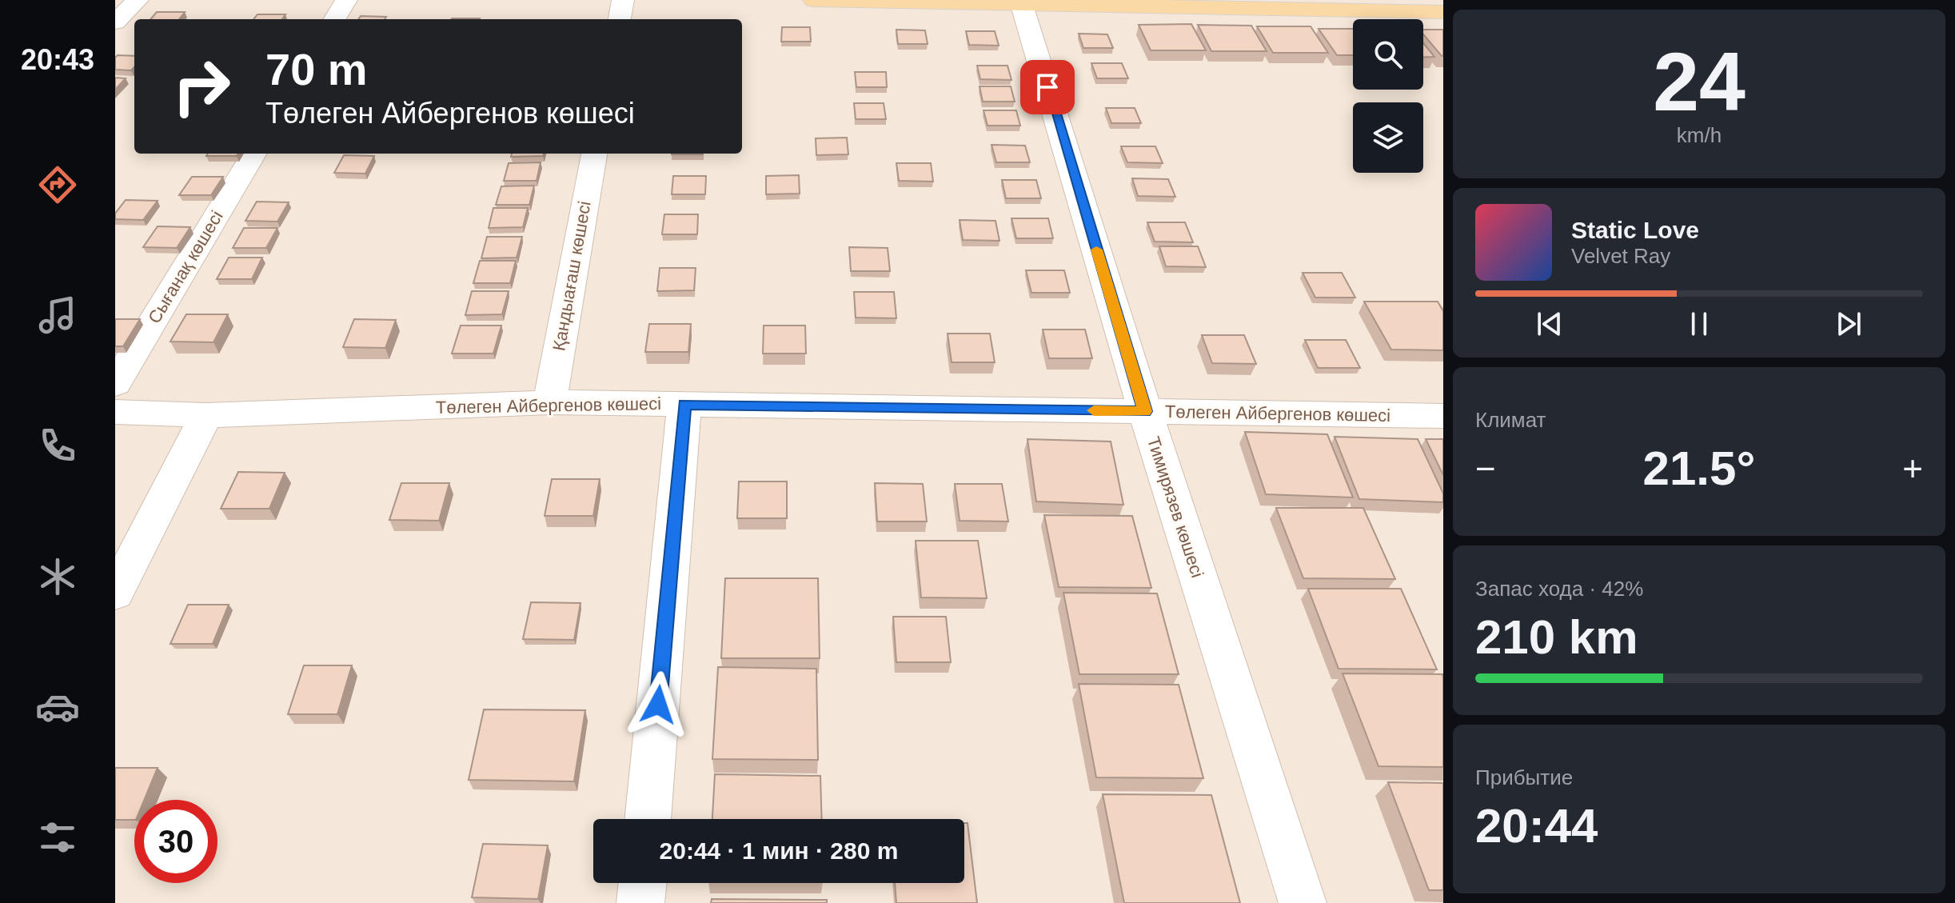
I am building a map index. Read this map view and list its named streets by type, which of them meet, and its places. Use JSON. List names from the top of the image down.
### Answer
{
  "streets": {
    "street": [
      "Сығанақ көшесі",
      "Қандыағаш көшесі",
      "Төлеген Айбергенов көшесі",
      "Тимирязев көшесі"
    ]
  },
  "crossings": [
    ["Қандыағаш көшесі", "Төлеген Айбергенов көшесі"],
    ["Төлеген Айбергенов көшесі", "Тимирязев көшесі"]
  ],
  "page": {
    "tabs": "20:43",
    "tile": [
      ["24", "km/h"],
      "Климат",
      ["Запас хода · 42%", "210 km"],
      ["Прибытие", "20:44"]
    ],
    "turn": ["70 m", "Төлеген Айбергенов көшесі"],
    "song": ["Static Love", "Velvet Ray"],
    "heat": ["−", "21.5°", "+"],
    "limit": "30",
    "trip": "20:44 · 1 мин · 280 m"
  }
}
